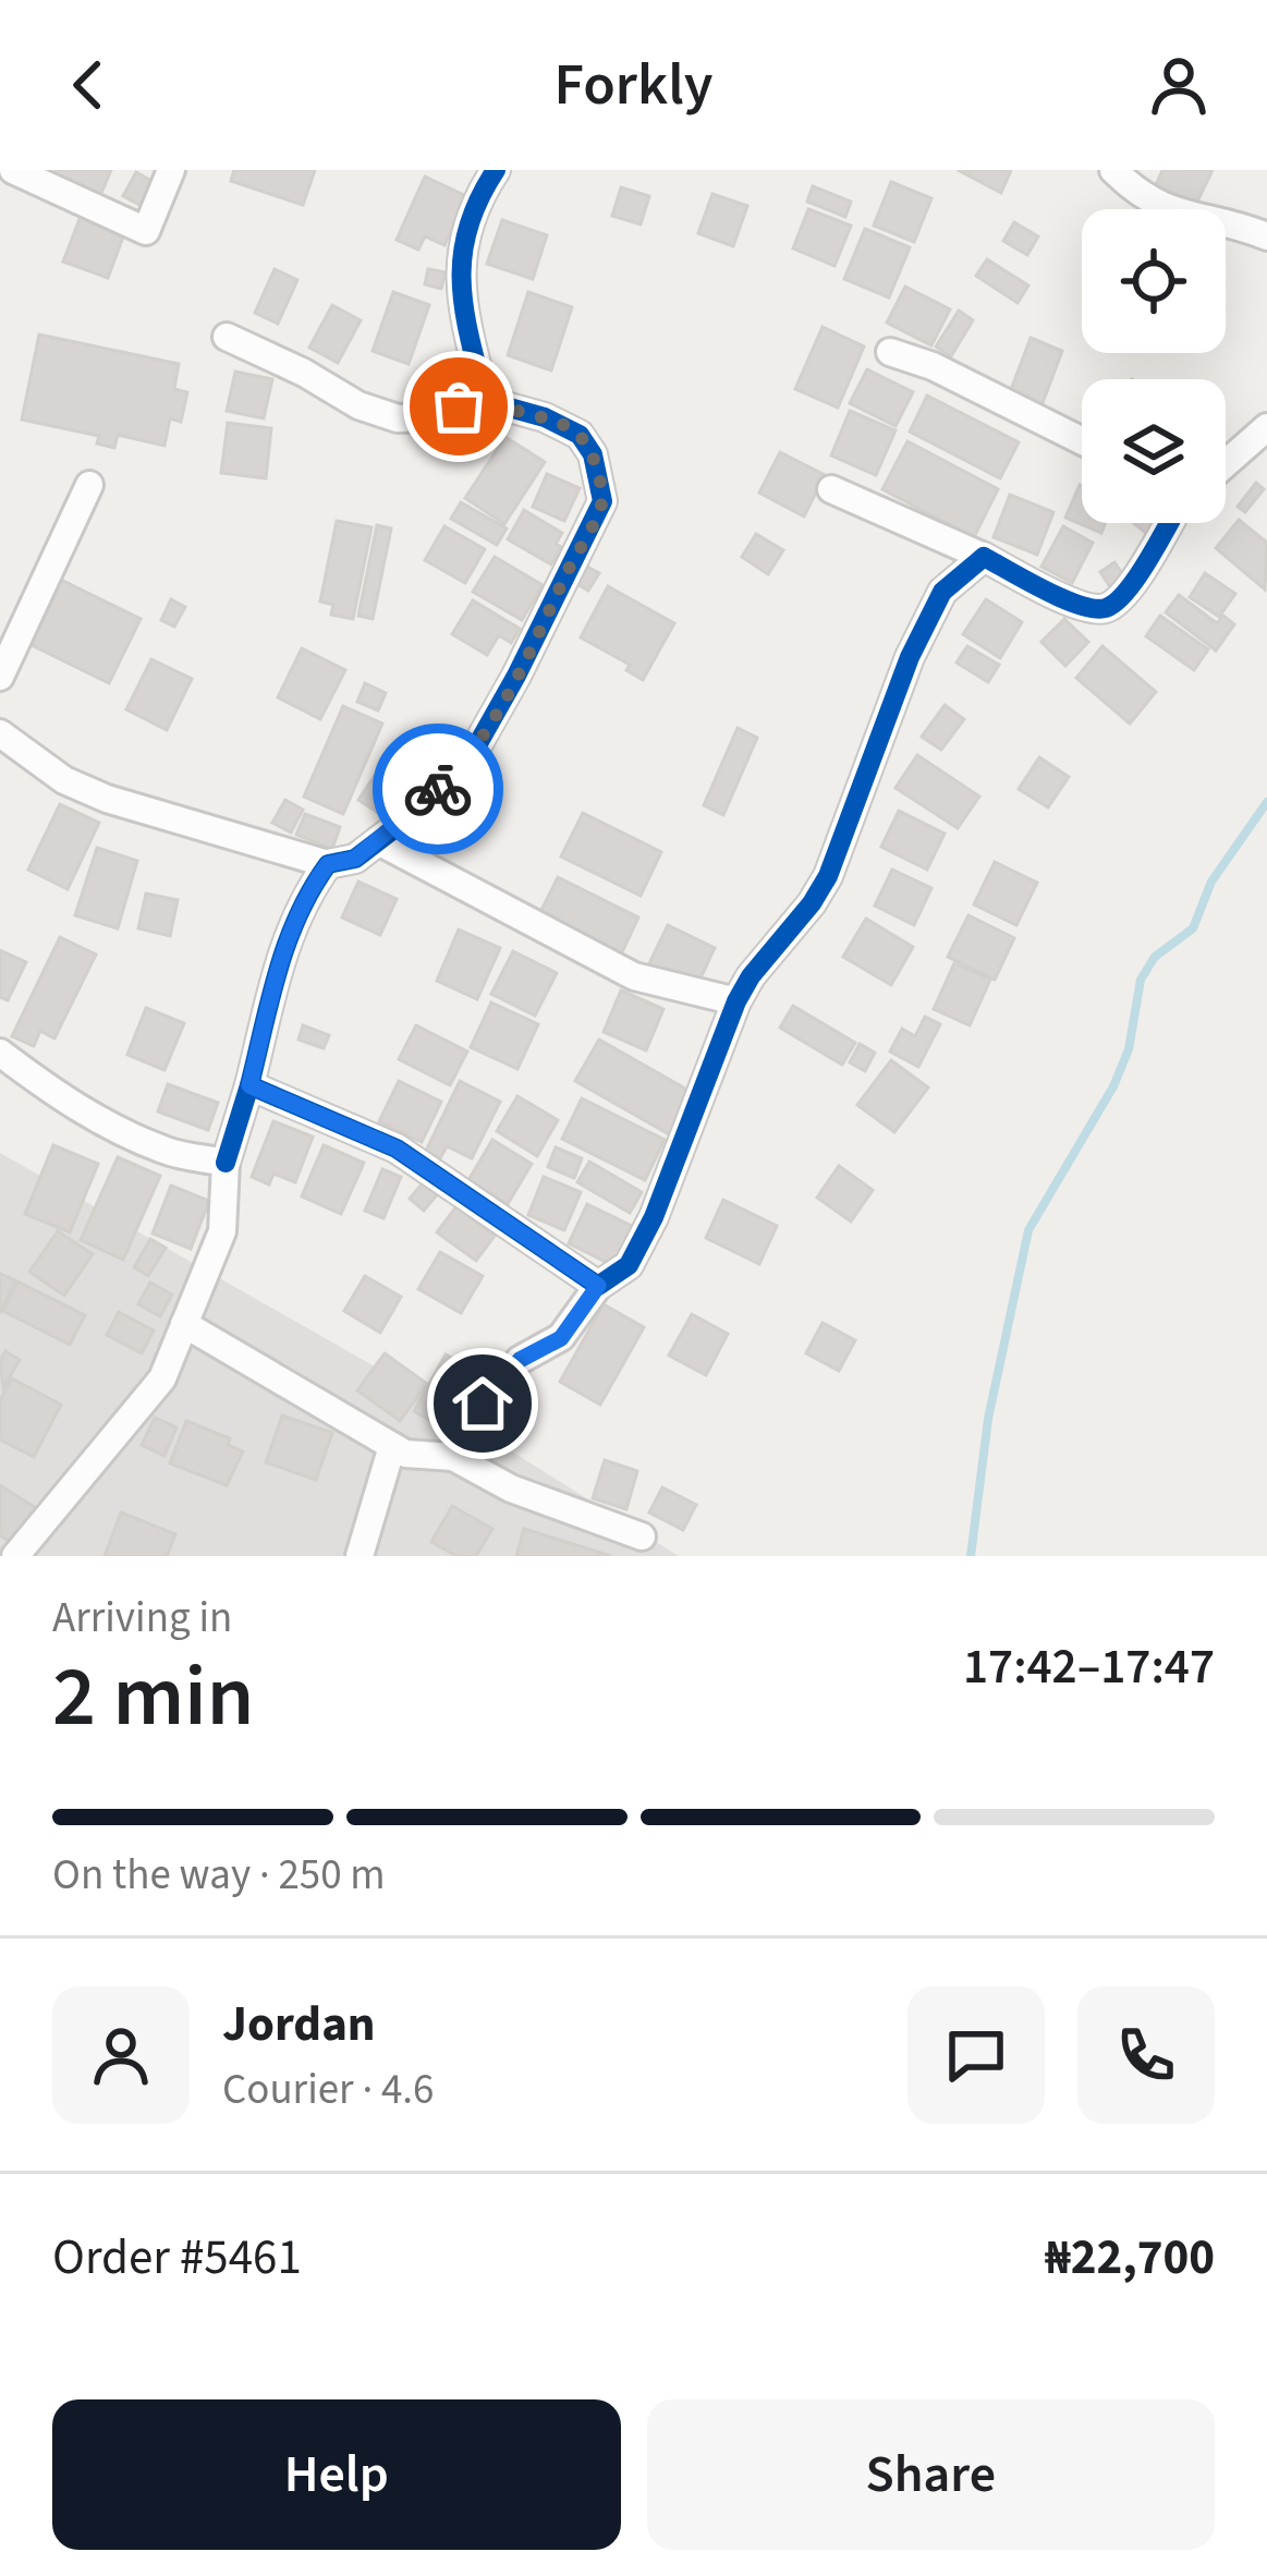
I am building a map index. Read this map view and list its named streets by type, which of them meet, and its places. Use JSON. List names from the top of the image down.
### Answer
{
  "page": {
    "header": "Forkly",
    "heading": ["2 min", "Arriving in", "17:42–17:47"],
    "panel": [
      "Jordan",
      "Courier · 4.6",
      "Order #5461",
      "₦22,700"
    ],
    "bar": "On the way · 250 m",
    "buttons": ["Help", "Share"]
  }
}
